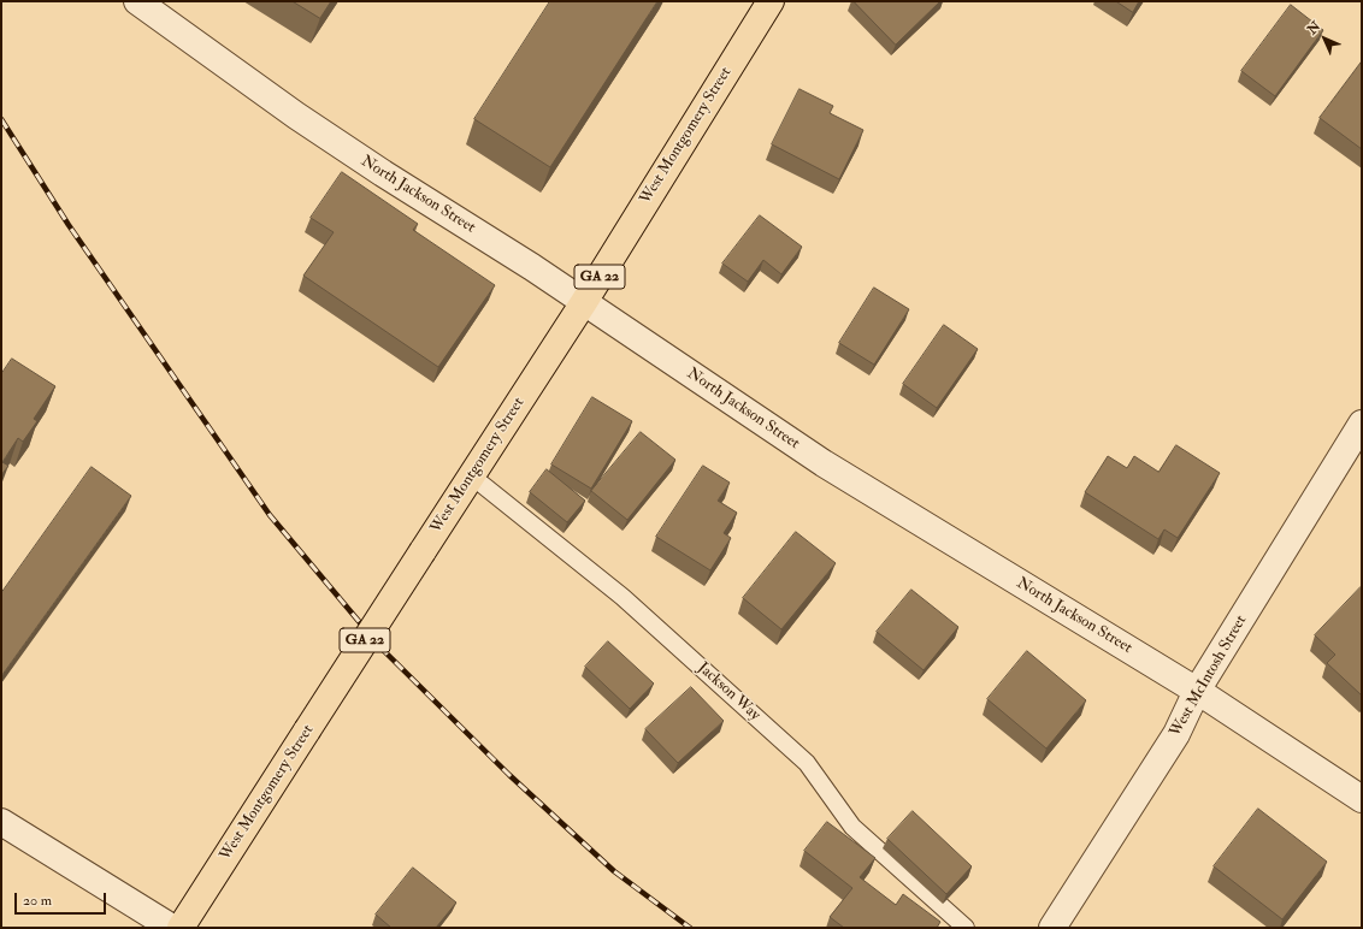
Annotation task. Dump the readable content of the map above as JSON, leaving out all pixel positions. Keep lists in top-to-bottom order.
{
  "streets": {
    "main road": ["West Montgomery Street", "GA 22"],
    "street": ["North Jackson Street", "West McIntosh Street"],
    "lane": ["Jackson Way"]
  },
  "crossings": [
    ["West Montgomery Street", "North Jackson Street"],
    ["West Montgomery Street", "Jackson Way"],
    ["North Jackson Street", "West McIntosh Street"]
  ],
  "scale_bar": "20 m",
  "north": "top left"
}
